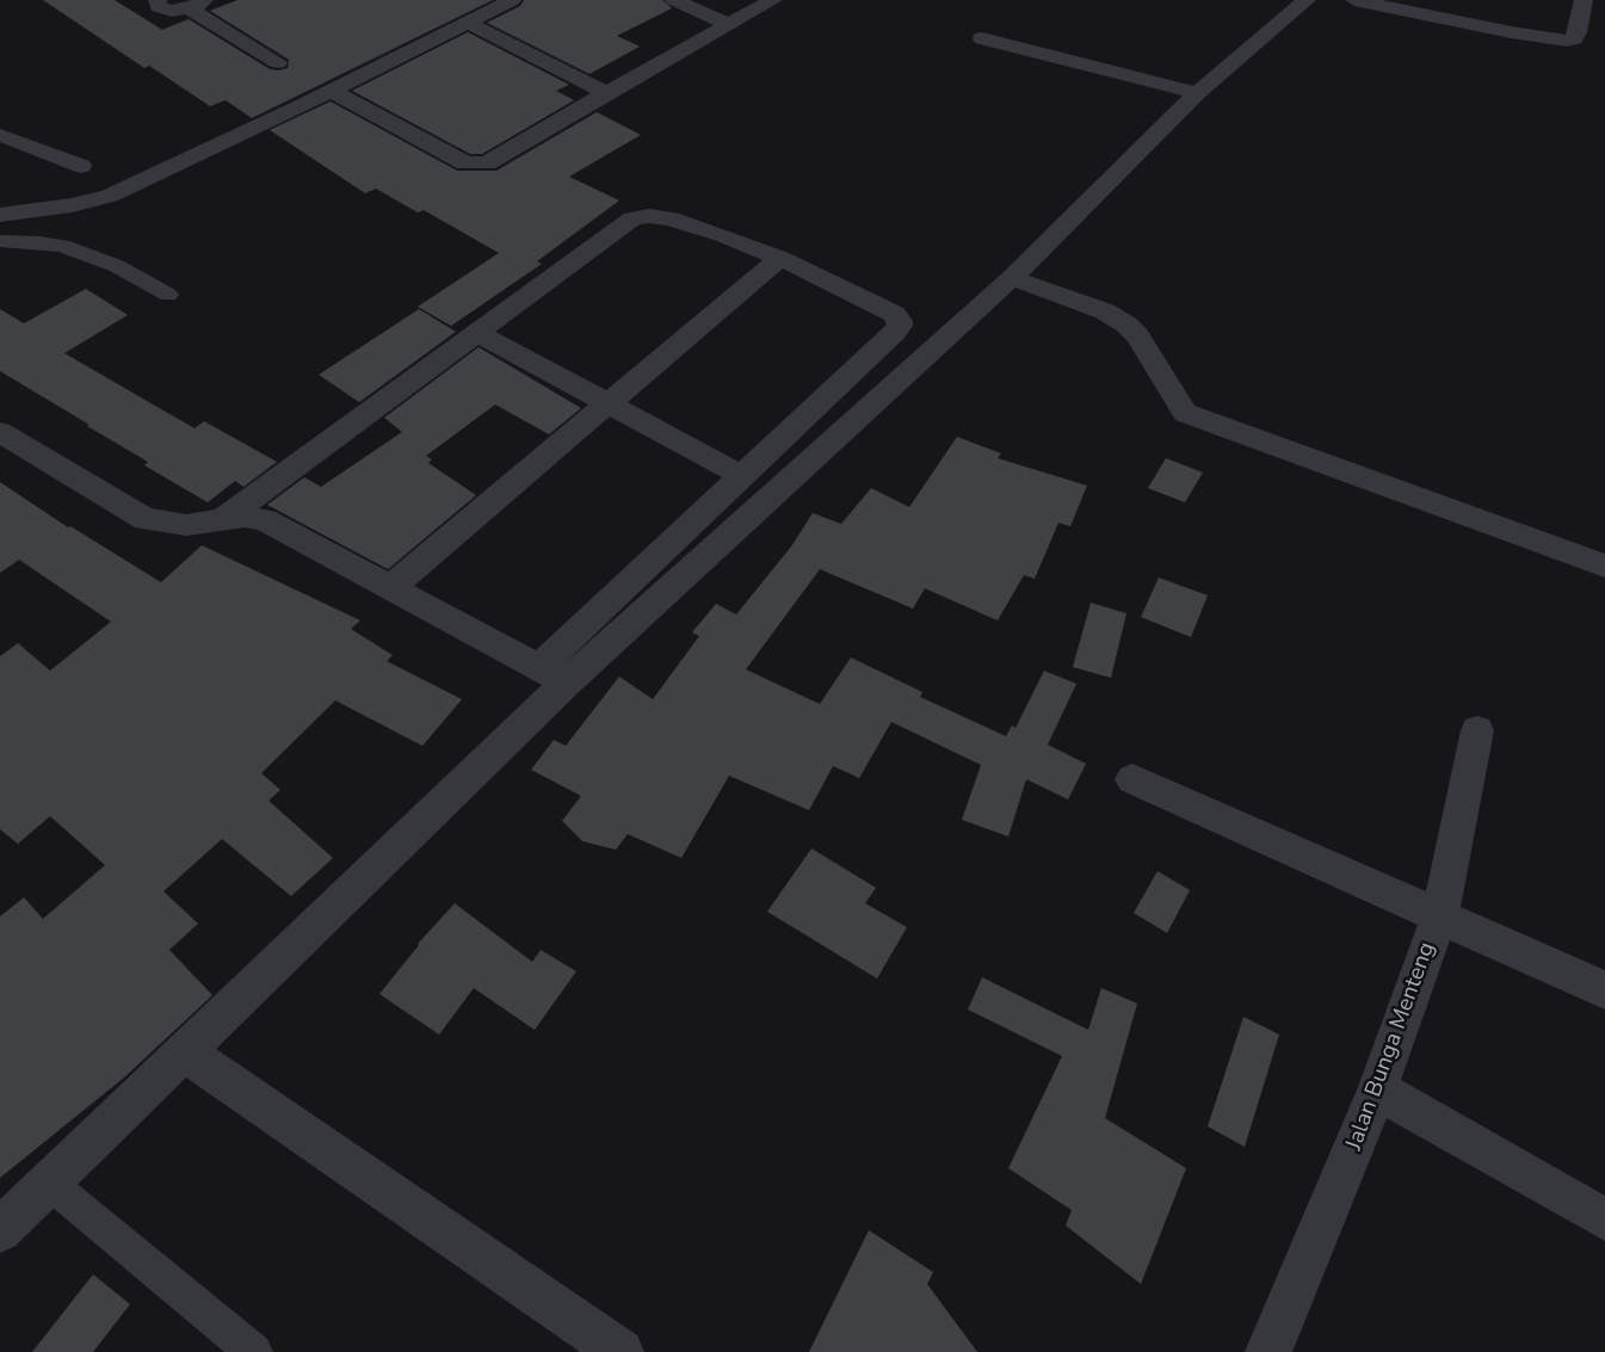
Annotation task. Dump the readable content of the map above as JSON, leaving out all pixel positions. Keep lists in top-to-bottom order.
{
  "streets": {
    "street": ["Jalan Bunga Menteng"]
  }
}
